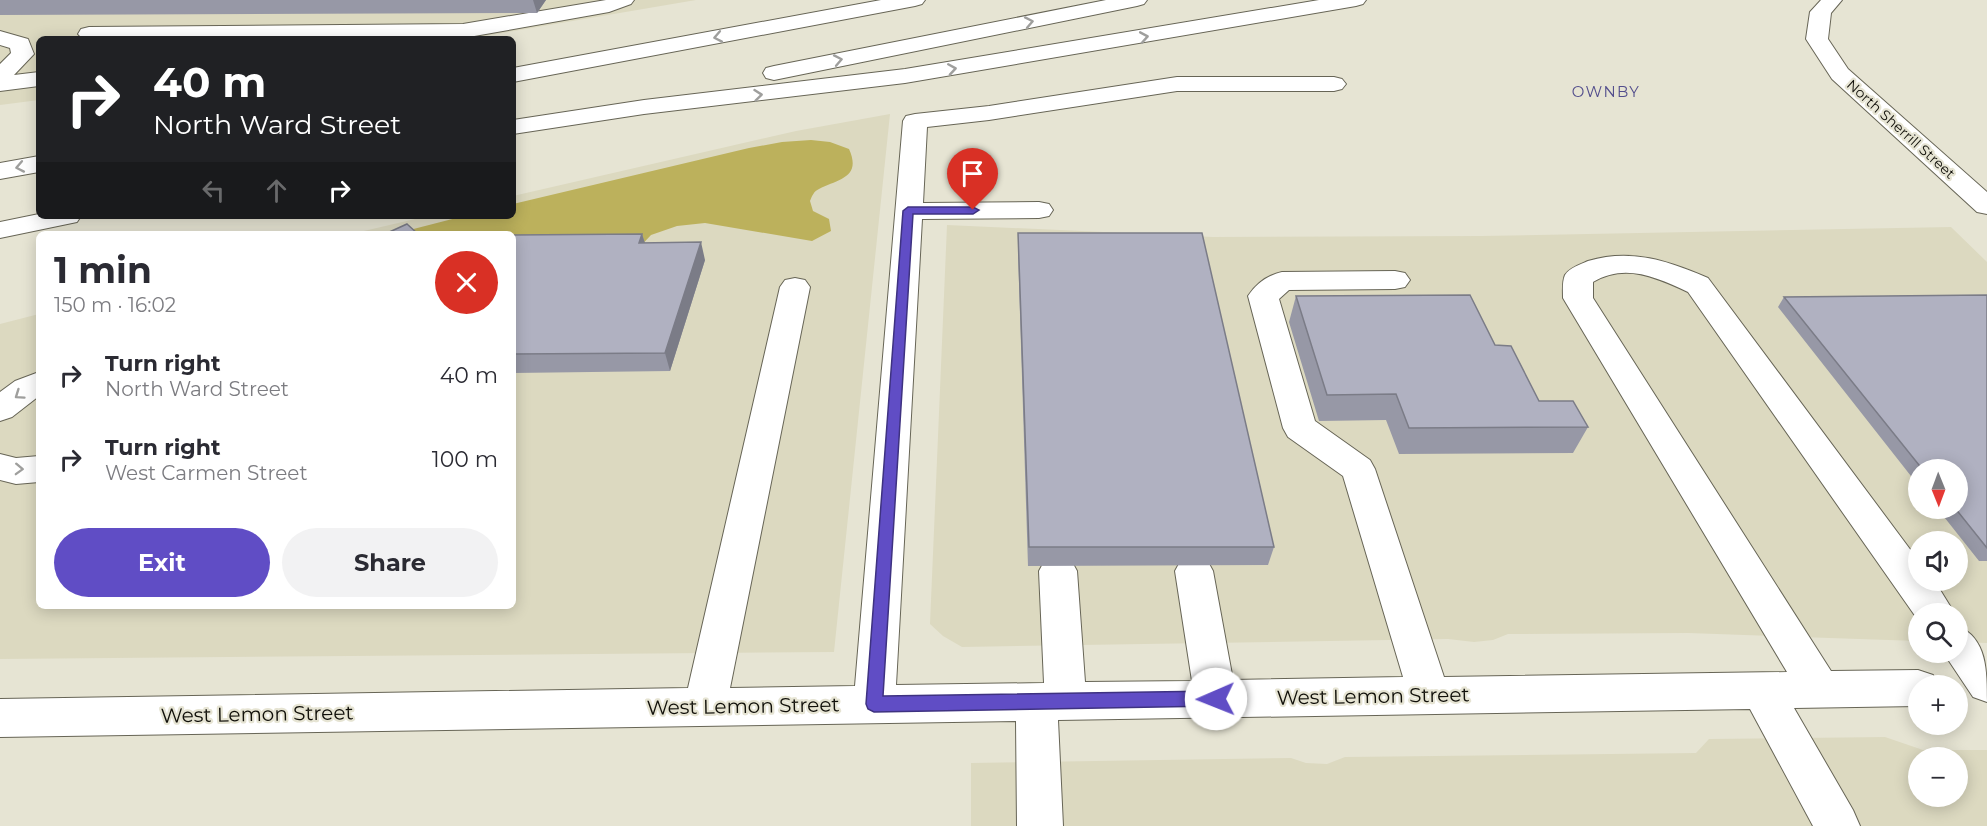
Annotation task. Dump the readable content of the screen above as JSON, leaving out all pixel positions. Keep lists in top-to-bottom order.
{
  "streets": {
    "main road": ["North Sherrill Street", "West Lemon Street"]
  },
  "districts": ["OWNBY"],
  "north": "bottom",
  "page": {
    "turn": ["40 m", "North Ward Street"],
    "heading": ["1 min", "150 m · 16:02"],
    "list": [
      {
        "name": "Turn right",
        "note": "North Ward Street",
        "value": "40 m"
      },
      {
        "name": "Turn right",
        "note": "West Carmen Street",
        "value": "100 m"
      }
    ],
    "map_buttons": ["+", "−"],
    "buttons": ["Exit", "Share"]
  }
}
